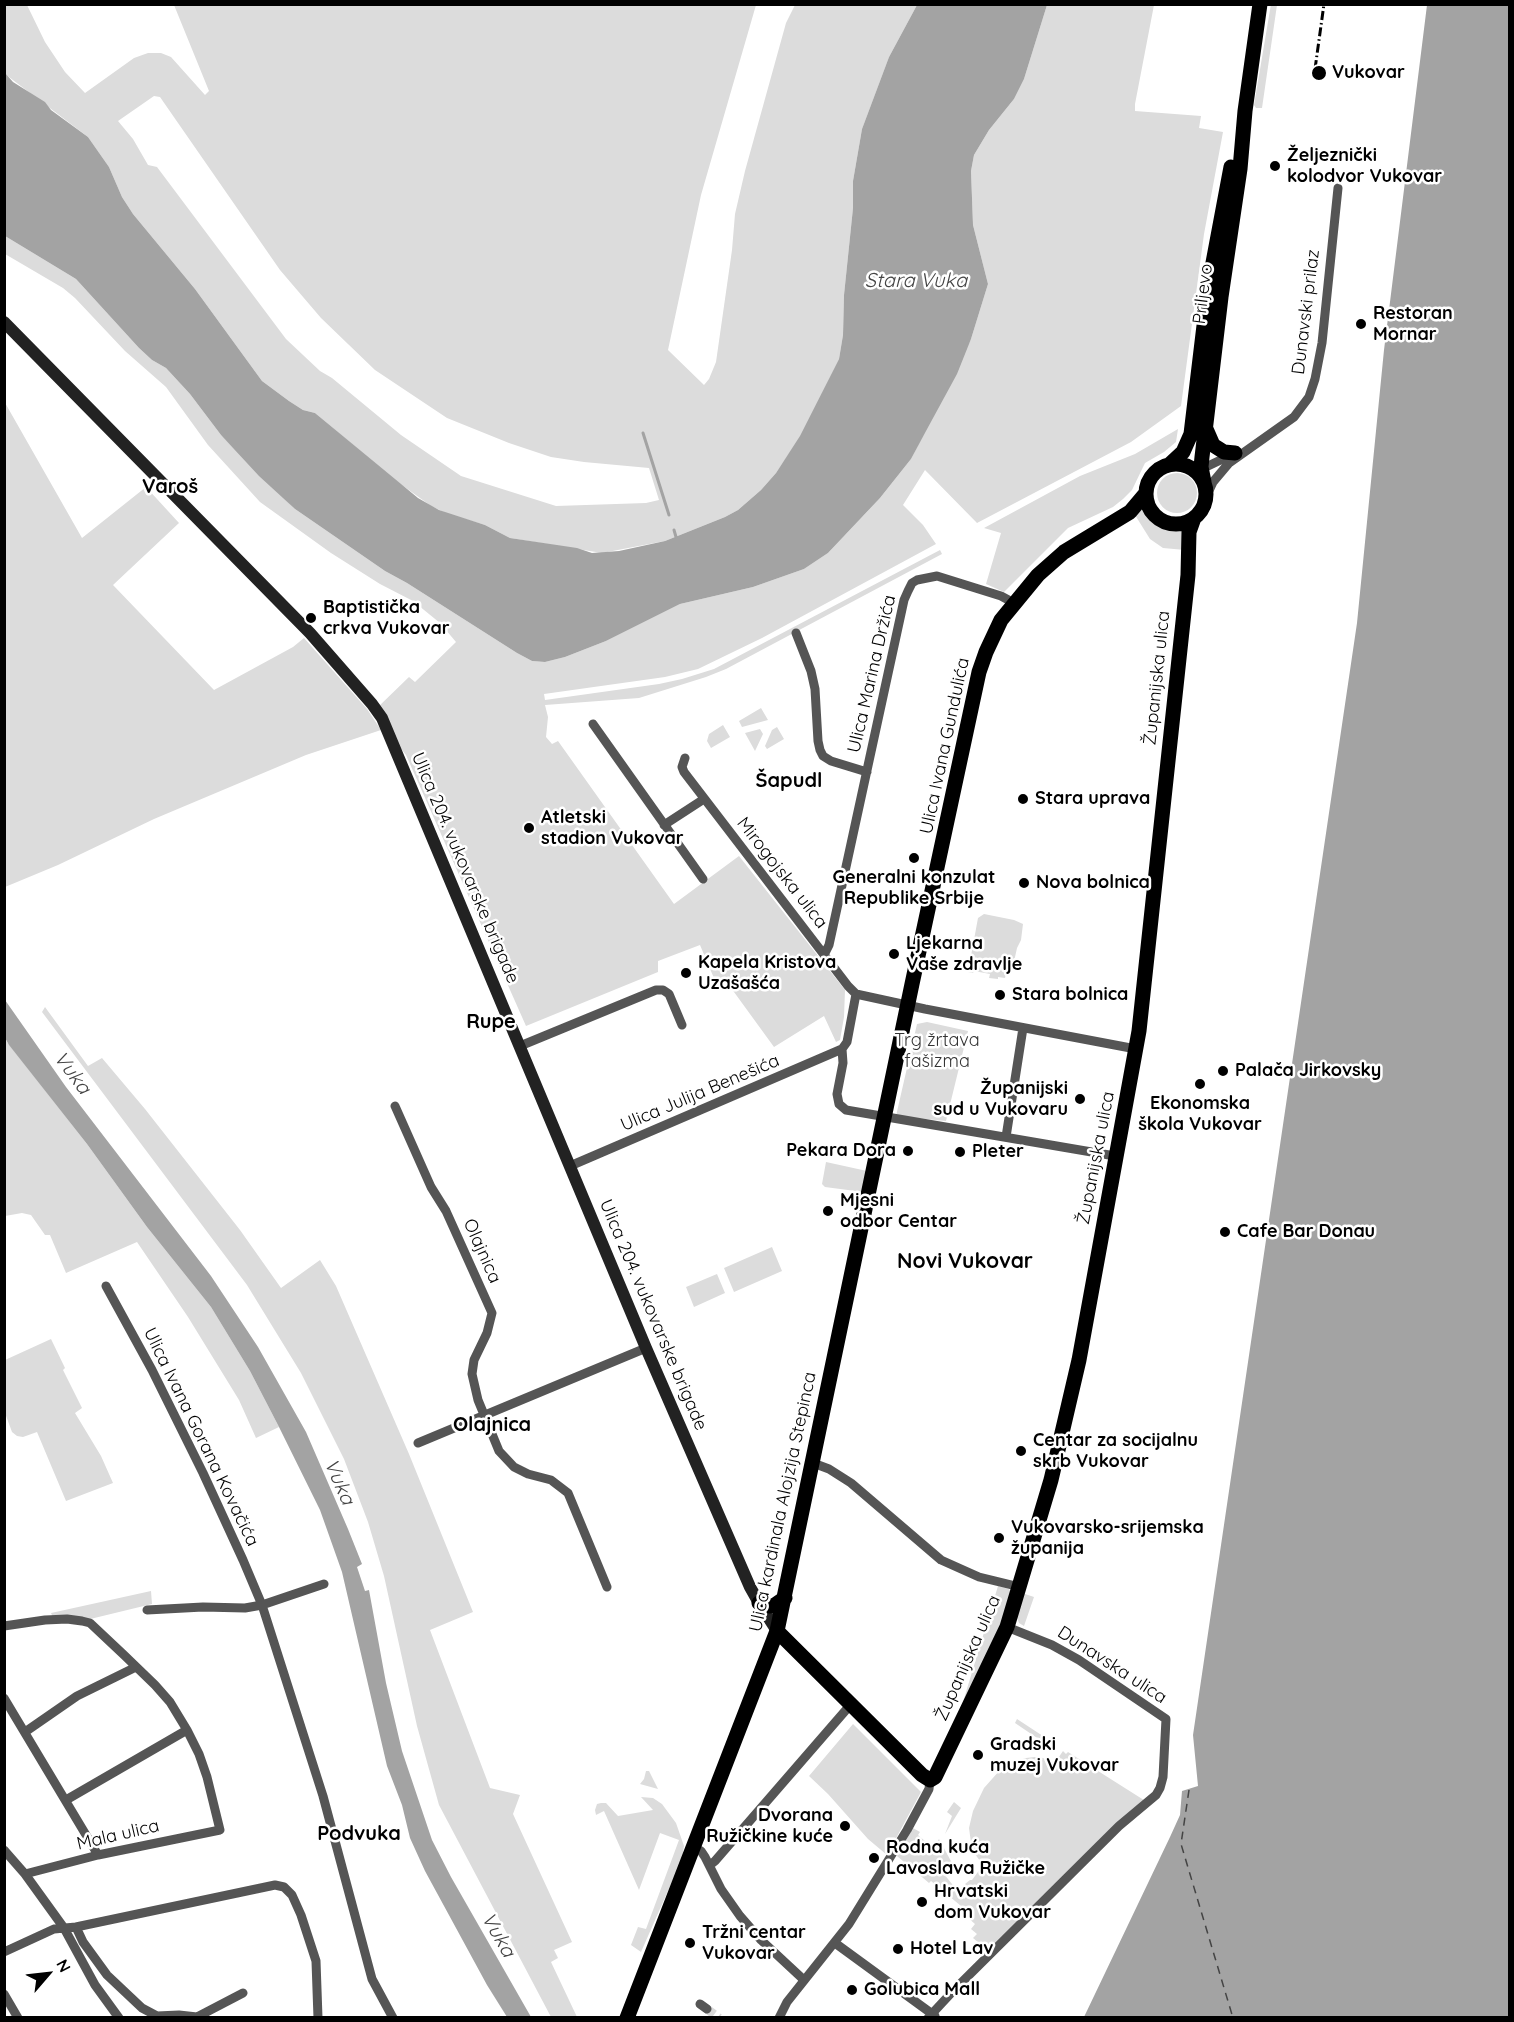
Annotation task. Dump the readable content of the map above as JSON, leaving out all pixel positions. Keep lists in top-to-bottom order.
{
  "streets": {
    "main road": [
      "Priljevo",
      "Županijska ulica",
      "Ulica Ivana Gundulića",
      "Ulica kardinala Alojzija Stepinca"
    ],
    "street": [
      "Dunavski prilaz",
      "Ulica Marina Držića",
      "Ulica 204. vukovarske brigade",
      "Mirogojska ulica",
      "Ulica Julija Benešića",
      "Olajnica",
      "Ulica Ivana Gorana Kovačića",
      "Dunavska ulica",
      "Mala ulica"
    ]
  },
  "crossings": [
    ["Priljevo", "Dunavski prilaz"],
    ["Priljevo", "Županijska ulica"],
    ["Priljevo", "Ulica Ivana Gundulića"],
    ["Dunavski prilaz", "Županijska ulica"],
    ["Dunavski prilaz", "Ulica Ivana Gundulića"],
    ["Ulica Marina Držića", "Ulica Ivana Gundulića"],
    ["Ulica Marina Držića", "Mirogojska ulica"],
    ["Županijska ulica", "Ulica Ivana Gundulića"],
    ["Županijska ulica", "Dunavska ulica"],
    ["Ulica 204. vukovarske brigade", "Ulica Julija Benešića"],
    ["Ulica 204. vukovarske brigade", "Ulica kardinala Alojzija Stepinca"]
  ],
  "districts": [
    "Varoš",
    "Šapudl",
    "Rupe",
    "Novi Vukovar",
    "Olajnica",
    "Podvuka"
  ],
  "water": ["Stara Vuka", "Vuka"],
  "parks": ["Trg žrtava fašizma"],
  "places": [
    "Vukovar",
    "Željeznički kolodvor Vukovar",
    "Restoran Mornar",
    "Baptistička crkva Vukovar",
    "Stara uprava",
    "Atletski stadion Vukovar",
    "Generalni konzulat Republike Srbije",
    "Nova bolnica",
    "Ljekarna Vaše zdravlje",
    "Kapela Kristova Uzašašća",
    "Stara bolnica",
    "Palača Jirkovsky",
    "Ekonomska škola Vukovar",
    "Županijski sud u Vukovaru",
    "Pekara Dora",
    "Pleter",
    "Mjesni odbor Centar",
    "Cafe Bar Donau",
    "Centar za socijalnu skrb Vukovar",
    "Vukovarsko-srijemska županija",
    "Gradski muzej Vukovar",
    "Dvorana Ružičkine kuće",
    "Rodna kuća Lavoslava Ružičke",
    "Hrvatski dom Vukovar",
    "Tržni centar Vukovar",
    "Hotel Lav",
    "Golubica Mall"
  ],
  "north": "top right"
}
